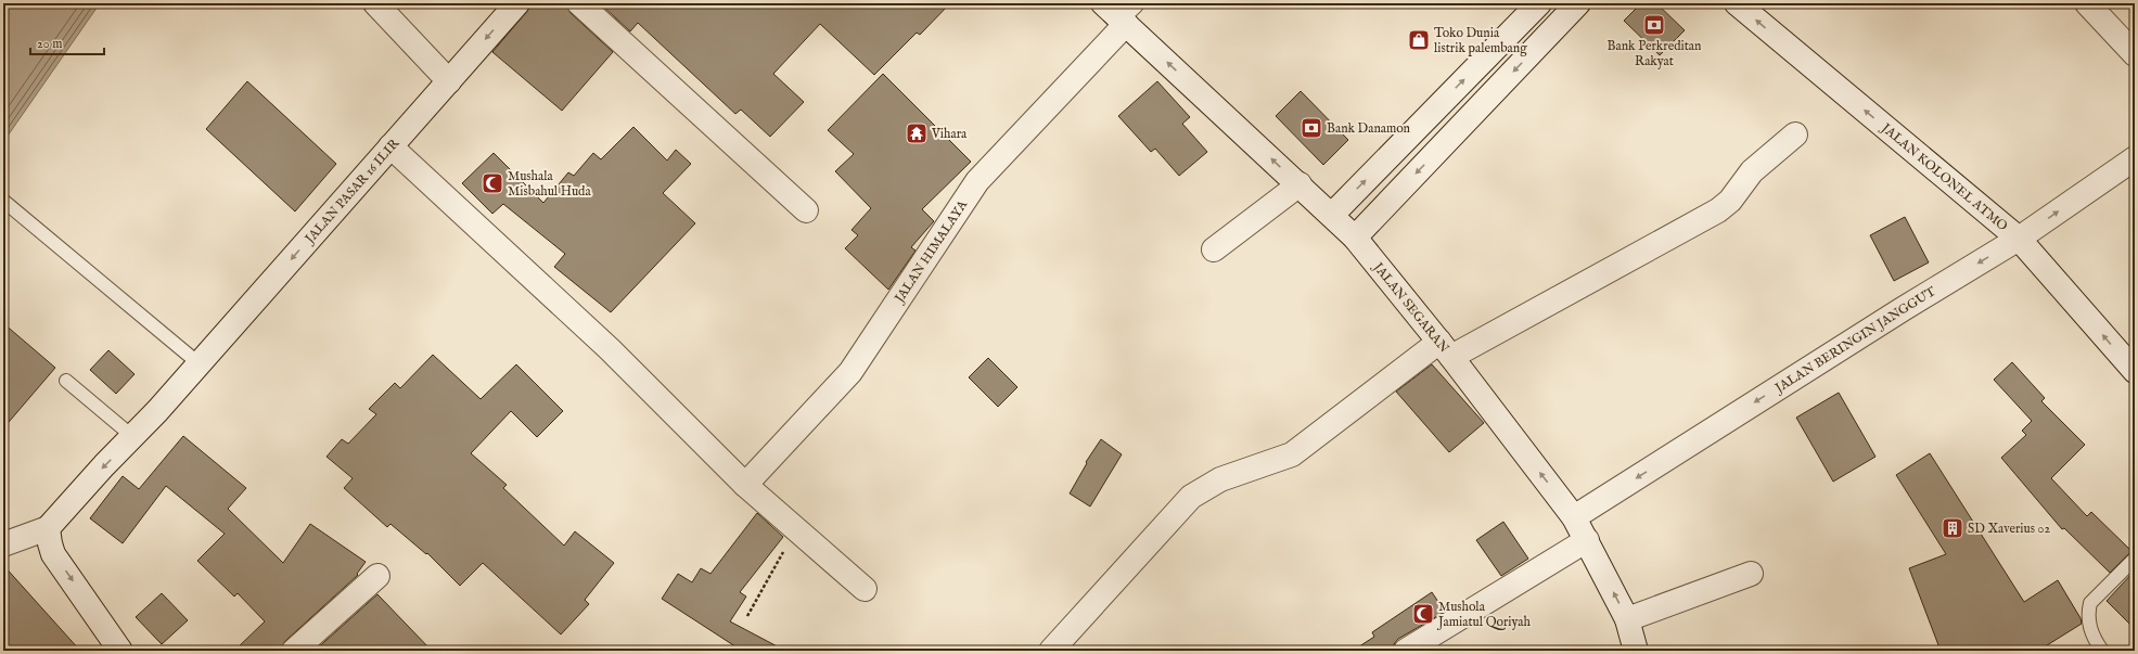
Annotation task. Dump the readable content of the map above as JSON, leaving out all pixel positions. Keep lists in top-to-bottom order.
{
  "streets": {
    "street": [
      "JALAN KOLONEL ATMO",
      "JALAN PASAR 16 ILIR",
      "JALAN HIMALAYA",
      "JALAN SEGARAN",
      "JALAN BERINGIN JANGGUT"
    ]
  },
  "crossings": [
    ["JALAN KOLONEL ATMO", "JALAN BERINGIN JANGGUT"],
    ["JALAN HIMALAYA", "JALAN SEGARAN"],
    ["JALAN SEGARAN", "JALAN BERINGIN JANGGUT"]
  ],
  "one_way": ["JALAN KOLONEL ATMO", "JALAN PASAR 16 ILIR", "JALAN SEGARAN"],
  "places": {
    "bank": ["Bank Perkreditan Rakyat", "Bank Danamon"],
    "shop": ["Toko Dunia listrik palembang"],
    "temple": ["Vihara"],
    "mosque": ["Mushala Misbahul Huda", "Mushola Jamiatul Qoriyah"],
    "building": ["SD Xaverius 02"]
  },
  "scale_bar": "20 m"
}
